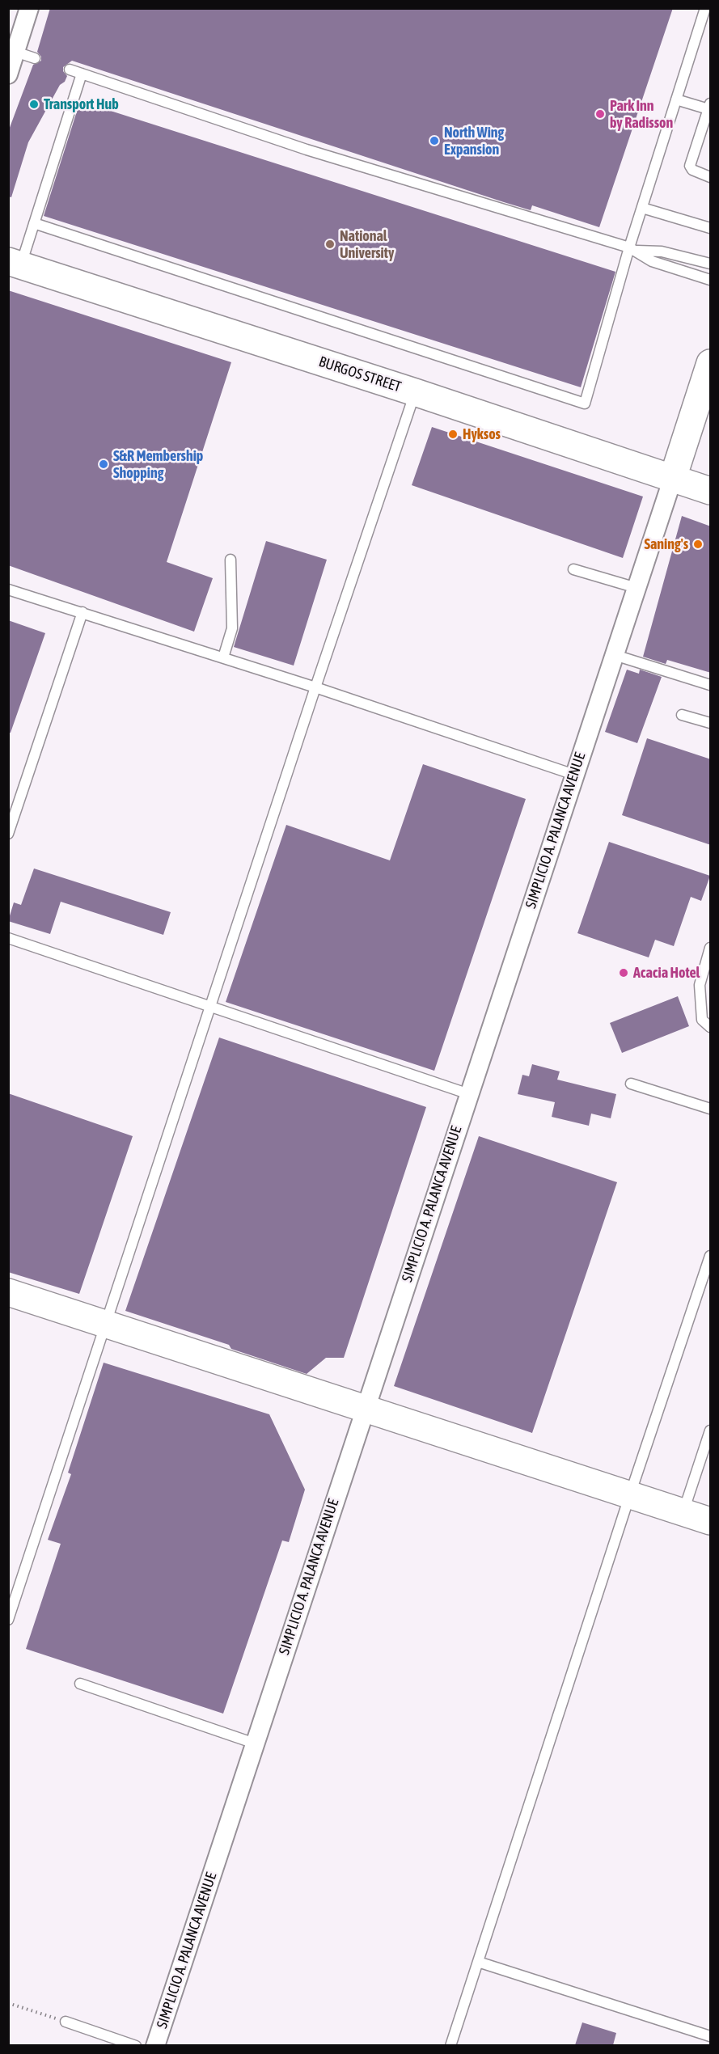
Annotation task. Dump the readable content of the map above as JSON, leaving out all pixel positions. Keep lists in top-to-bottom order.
{
  "streets": {
    "street": ["BURGOS STREET", "SIMPLICIO A. PALANCA AVENUE"]
  },
  "crossings": [
    ["BURGOS STREET", "SIMPLICIO A. PALANCA AVENUE"]
  ],
  "places": [
    "Transport Hub",
    "Park Inn by Radisson",
    "North Wing Expansion",
    "National University",
    "Hyksos",
    "S&R Membership Shopping",
    "Saning's",
    "Acacia Hotel"
  ]
}
